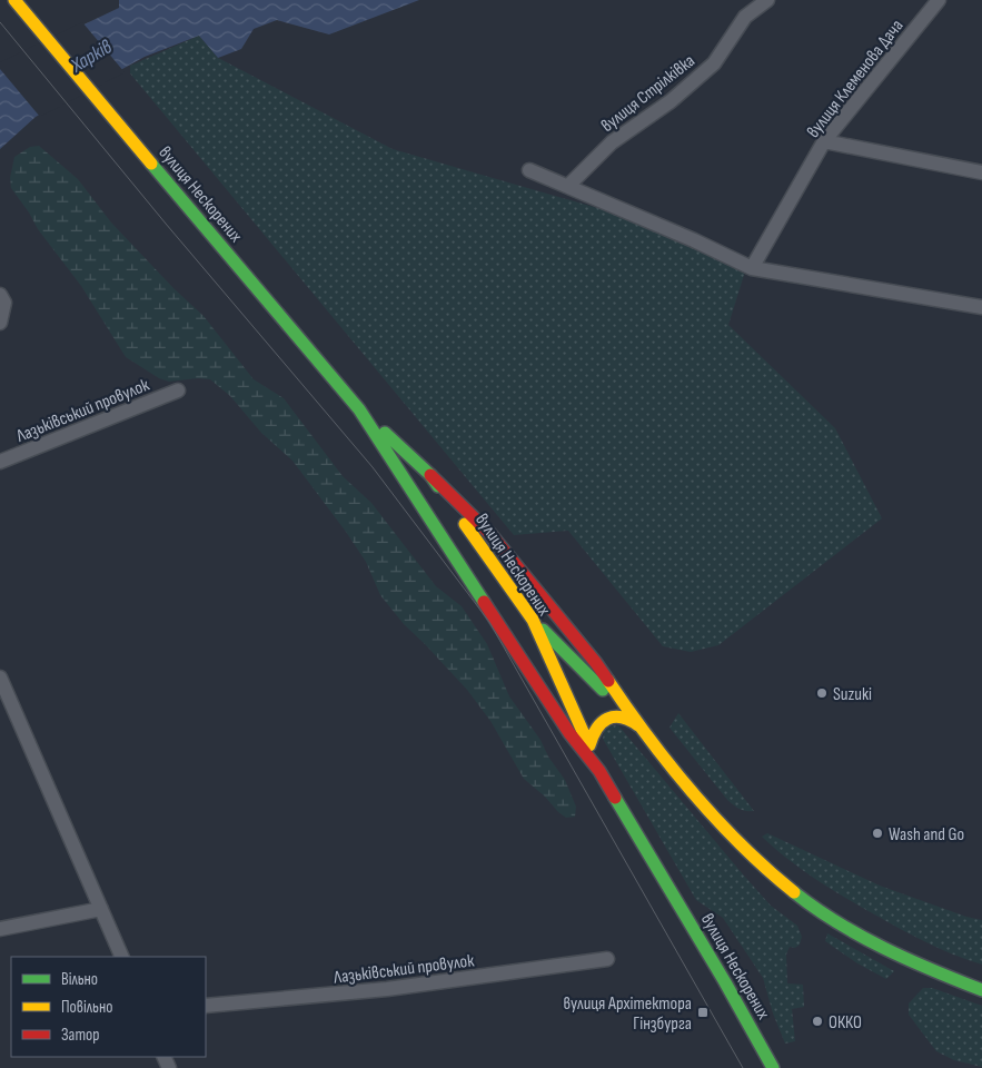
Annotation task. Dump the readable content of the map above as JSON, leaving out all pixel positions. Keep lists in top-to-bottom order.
{
  "streets": {
    "main road": ["вулиця Нескорених"],
    "street": ["вулиця Клеменова Дача", "вулиця Стрілківка", "Лазьківський провулок"]
  },
  "water": ["Харків"],
  "places": {
    "other": ["Suzuki", "Wash and Go", "ОККО"],
    "transit": ["вулиця Архітектора Гінзбурга"]
  },
  "legend": ["Вільно", "Повільно", "Затор"]
}
